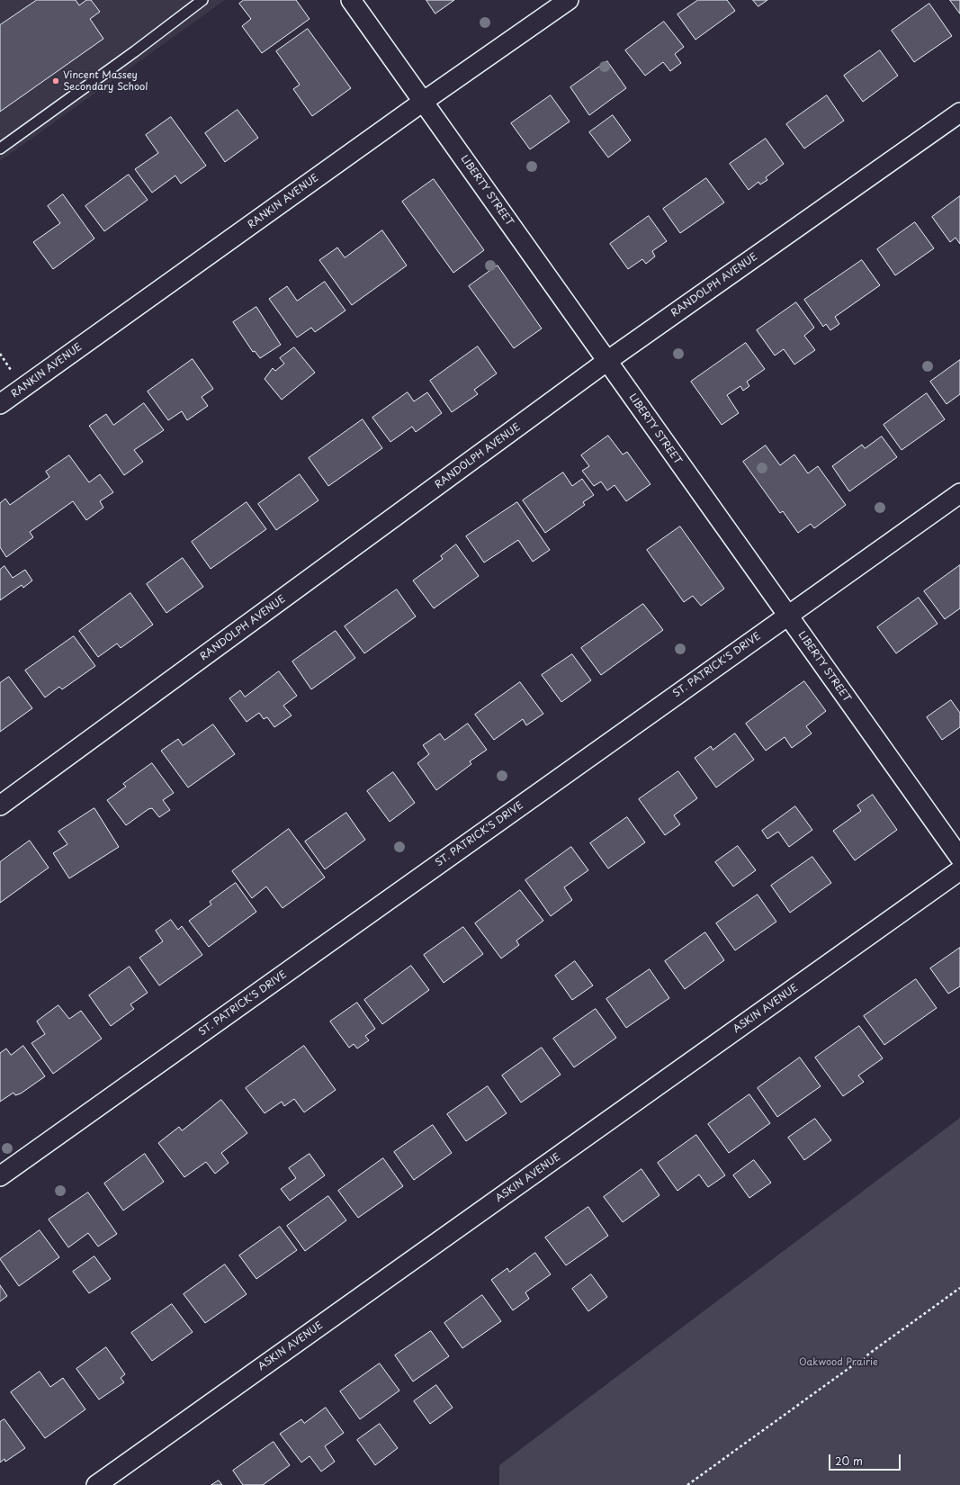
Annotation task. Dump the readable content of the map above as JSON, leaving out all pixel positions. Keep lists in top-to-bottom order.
{
  "streets": {
    "street": [
      "LIBERTY STREET",
      "RANKIN AVENUE",
      "RANDOLPH AVENUE",
      "ST. PATRICK'S DRIVE",
      "ASKIN AVENUE"
    ]
  },
  "crossings": [
    ["LIBERTY STREET", "RANKIN AVENUE"],
    ["LIBERTY STREET", "RANDOLPH AVENUE"],
    ["LIBERTY STREET", "ST. PATRICK'S DRIVE"]
  ],
  "parks": ["Oakwood Prairie"],
  "places": ["Vincent Massey Secondary School"],
  "scale_bar": "20 m"
}
